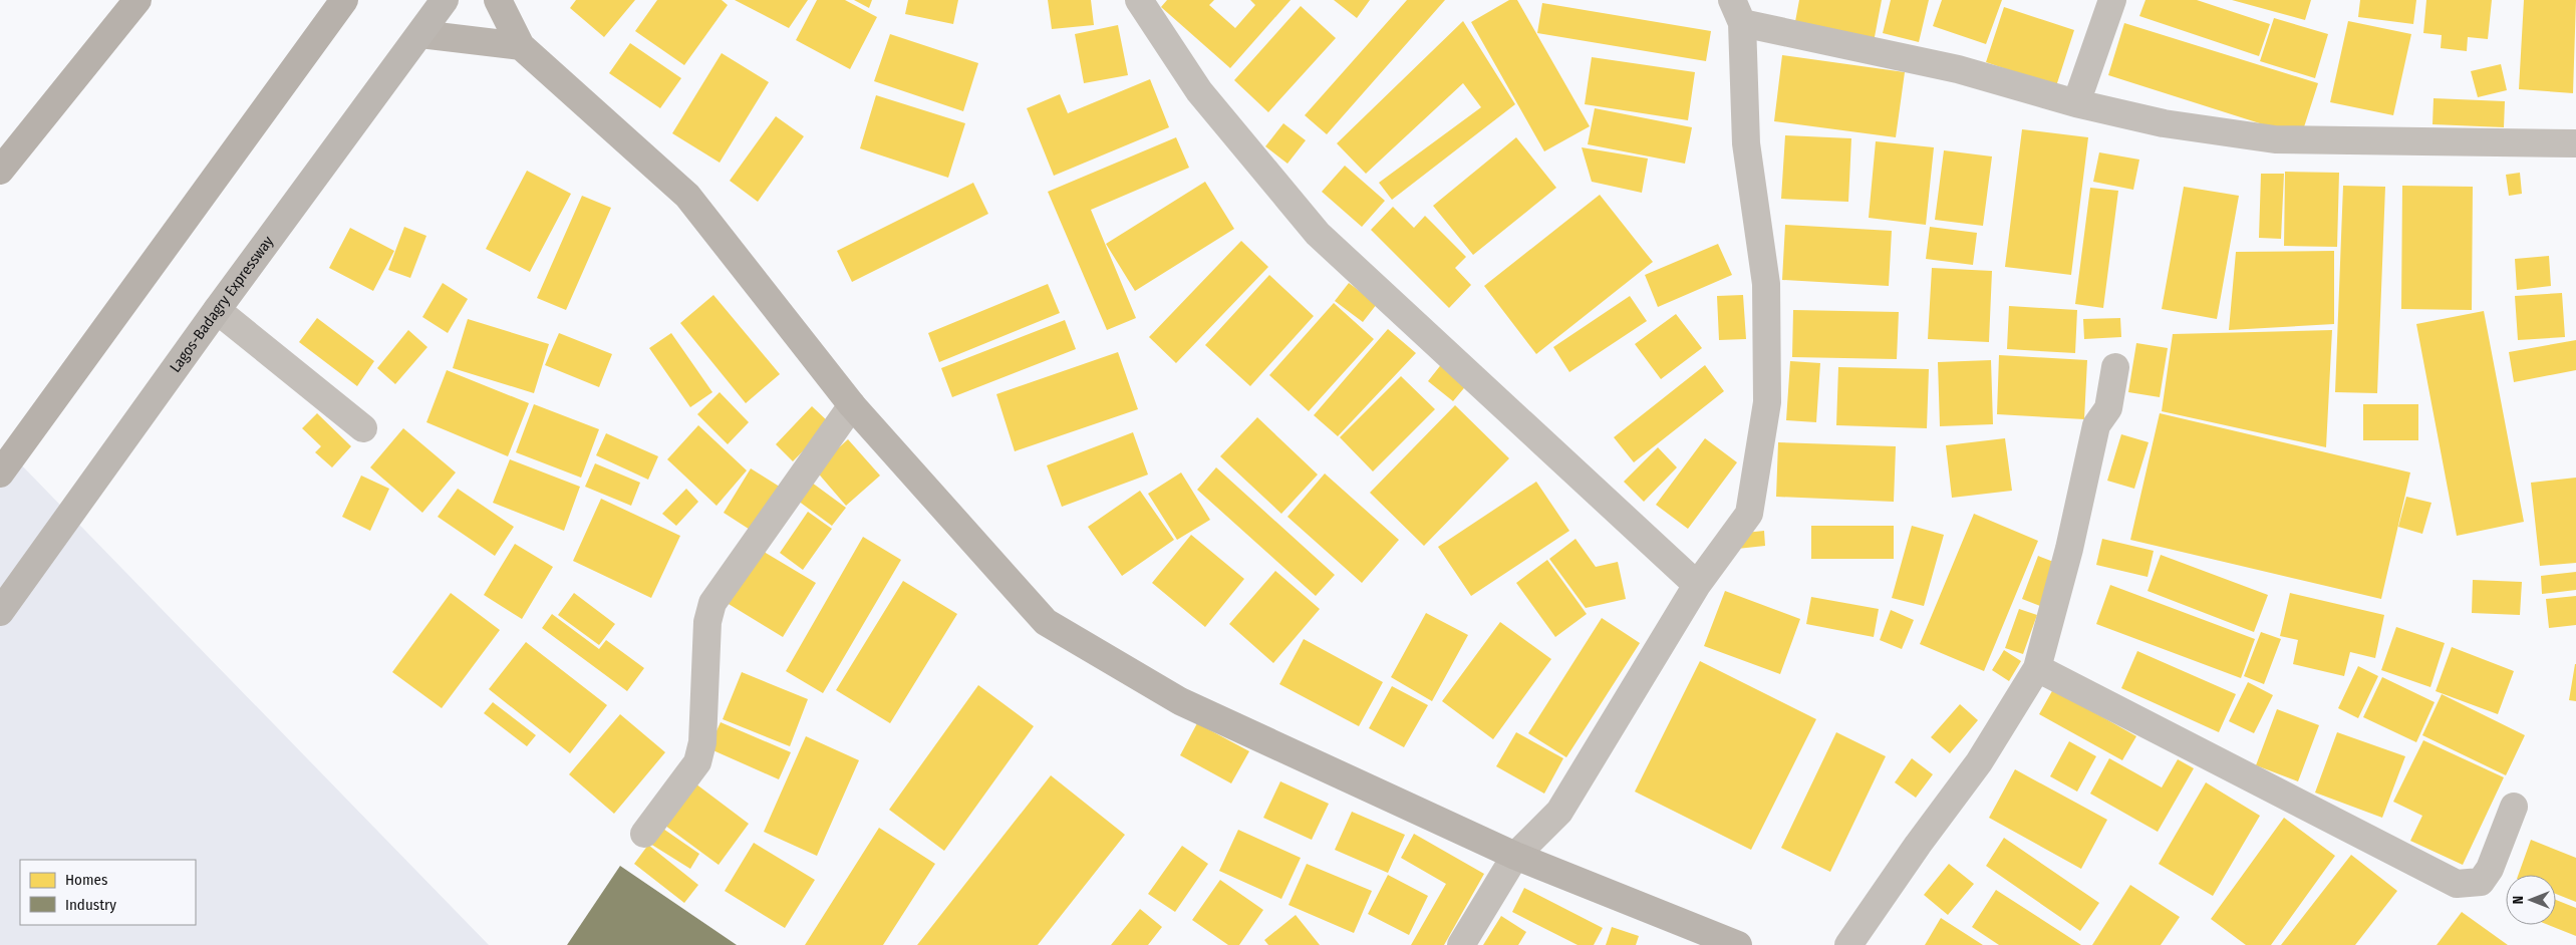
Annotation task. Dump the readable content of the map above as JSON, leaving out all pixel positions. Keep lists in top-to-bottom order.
{
  "streets": {
    "main road": ["Lagos-Badagry Expressway"]
  },
  "legend": ["Homes", "Industry"],
  "north": "left"
}
